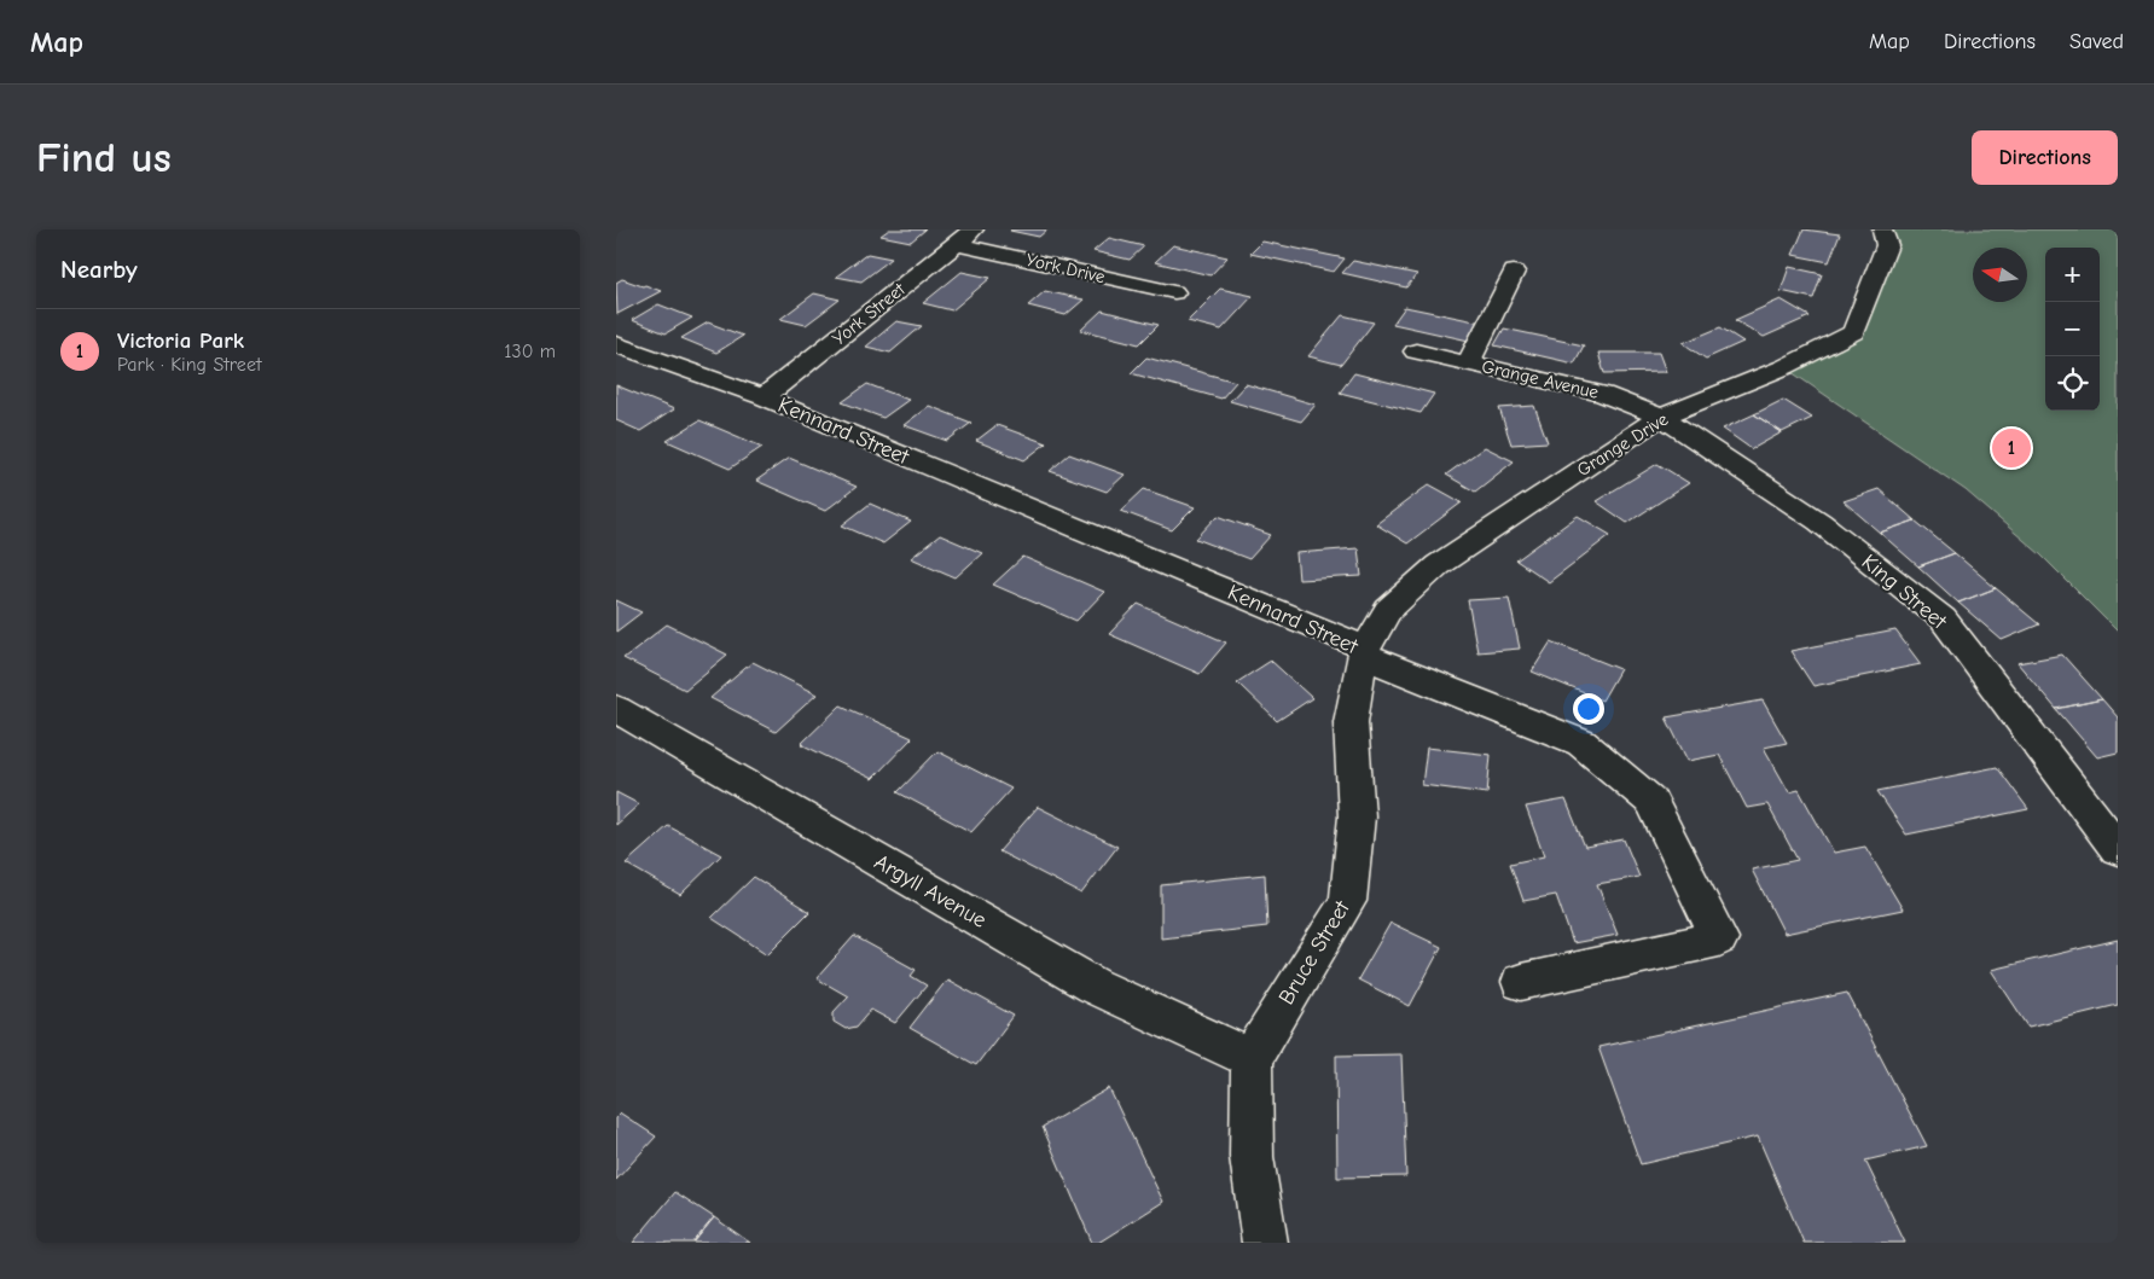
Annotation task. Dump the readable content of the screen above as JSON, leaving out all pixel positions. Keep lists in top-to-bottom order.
{
  "streets": {
    "street": [
      "York Drive",
      "York Street",
      "Grange Avenue",
      "Kennard Street",
      "Grange Drive",
      "King Street",
      "Argyll Avenue",
      "Bruce Street"
    ]
  },
  "crossings": [
    ["York Drive", "York Street"],
    ["York Street", "Kennard Street"],
    ["Grange Avenue", "Grange Drive"],
    ["Grange Avenue", "King Street"],
    ["Kennard Street", "Grange Drive"],
    ["Kennard Street", "Bruce Street"],
    ["Grange Drive", "King Street"],
    ["Grange Drive", "Bruce Street"],
    ["Argyll Avenue", "Bruce Street"]
  ],
  "north": "left",
  "page": {
    "header": "Map",
    "nav": ["Map", "Directions", "Saved"],
    "buttons": "Directions",
    "title": "Find us",
    "heading": "Nearby",
    "map_buttons": ["+", "−"],
    "list": [
      {
        "mark": "1",
        "name": "Victoria Park",
        "note": "Park · King Street",
        "value": "130 m"
      }
    ],
    "pins": "1"
  }
}
